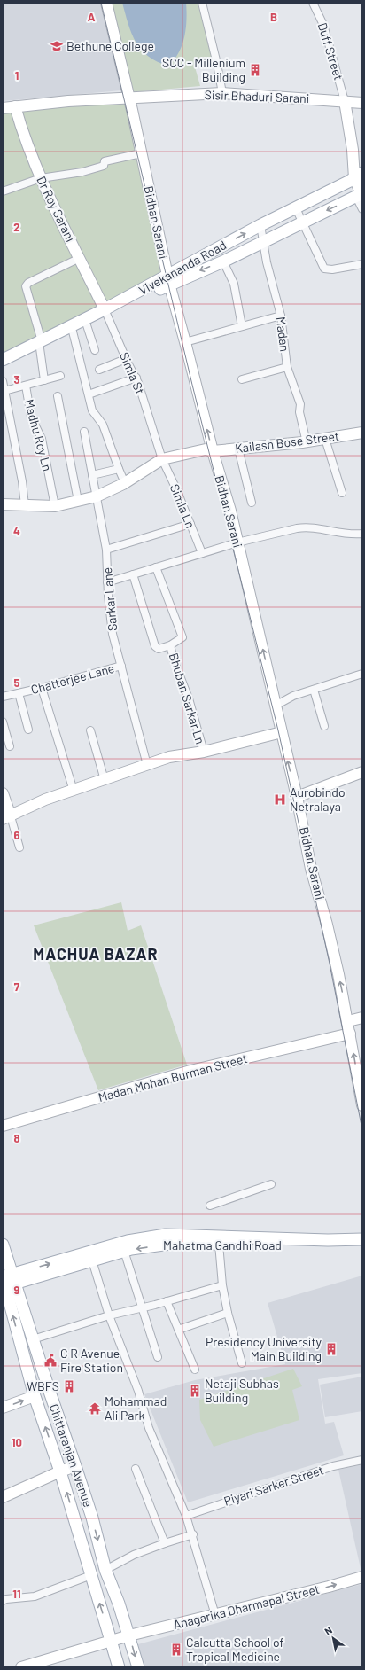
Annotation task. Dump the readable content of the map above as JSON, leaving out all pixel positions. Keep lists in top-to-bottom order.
{
  "streets": {
    "main road": [
      "Sisir Bhaduri Sarani",
      "Dr Roy Sarani",
      "Bidhan Sarani",
      "Vivekananda Road",
      "Kailash Bose Street",
      "Madan Mohan Burman Street",
      "Mahatma Gandhi Road",
      "Chittaranjan Avenue",
      "Anagarika Dharmapal Street"
    ],
    "street": [
      "Duff Street",
      "Madan",
      "Simla St",
      "Madhu Roy Ln",
      "Simla Ln",
      "Sarkar Lane",
      "Chatterjee Lane",
      "Bhuban Sarkar Ln",
      "Piyari Sarker Street"
    ]
  },
  "crossings": [
    ["Duff Street", "Sisir Bhaduri Sarani"],
    ["Sisir Bhaduri Sarani", "Dr Roy Sarani"],
    ["Sisir Bhaduri Sarani", "Bidhan Sarani"],
    ["Dr Roy Sarani", "Vivekananda Road"],
    ["Dr Roy Sarani", "Simla St"],
    ["Bidhan Sarani", "Vivekananda Road"],
    ["Bidhan Sarani", "Kailash Bose Street"],
    ["Bidhan Sarani", "Madan Mohan Burman Street"],
    ["Vivekananda Road", "Madan"],
    ["Vivekananda Road", "Simla St"],
    ["Madan", "Kailash Bose Street"],
    ["Simla St", "Kailash Bose Street"],
    ["Simla St", "Simla Ln"],
    ["Kailash Bose Street", "Simla Ln"],
    ["Sarkar Lane", "Chatterjee Lane"],
    ["Mahatma Gandhi Road", "Chittaranjan Avenue"],
    ["Chittaranjan Avenue", "Anagarika Dharmapal Street"]
  ],
  "one_way": ["Bidhan Sarani", "Anagarika Dharmapal Street"],
  "districts": ["MACHUA BAZAR"],
  "places": {
    "school or university": ["Bethune College"],
    "building": [
      "SCC - Millenium Building",
      "Presidency University Main Building",
      "WBFS",
      "Netaji Subhas Building",
      "Calcutta School of Tropical Medicine"
    ],
    "hospital": ["Aurobindo Netralaya"],
    "public building": ["C R Avenue Fire Station"],
    "temple": ["Mohammad Ali Park"]
  },
  "north": "top left",
  "grid": {
    "columns": ["A", "B"],
    "rows": [
      "1",
      "2",
      "3",
      "4",
      "5",
      "6",
      "7",
      "8",
      "9",
      "10",
      "11"
    ]
  }
}
